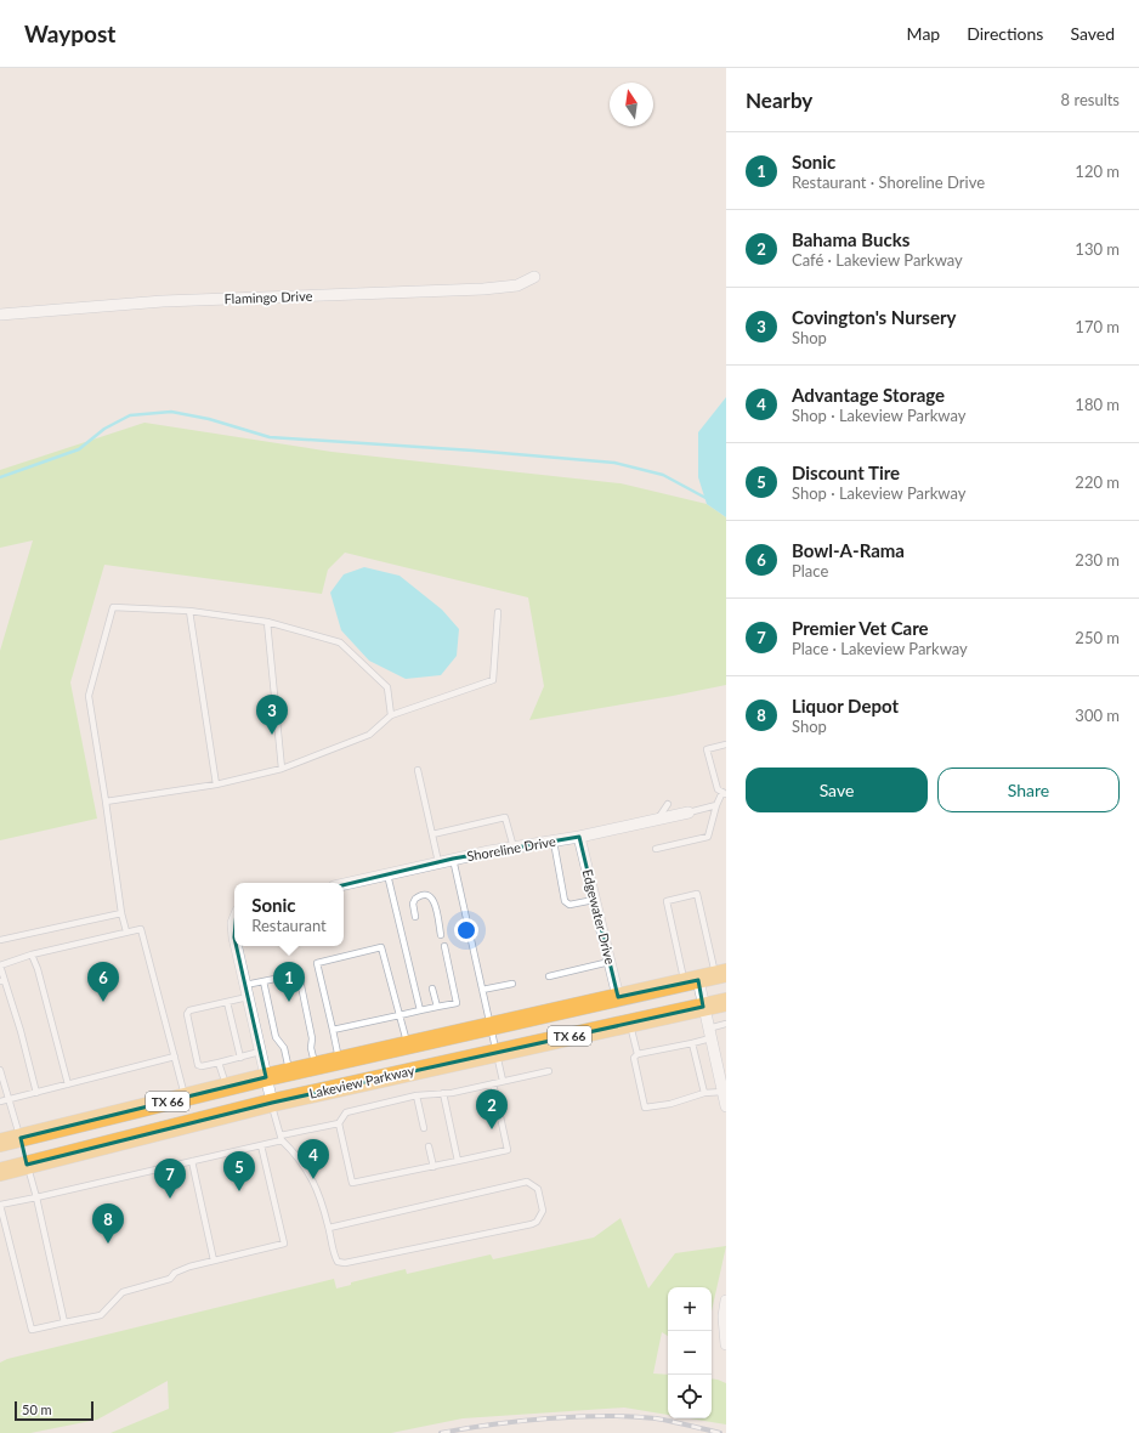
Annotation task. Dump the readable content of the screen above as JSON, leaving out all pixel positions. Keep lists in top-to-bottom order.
{
  "streets": {
    "main road": ["TX 66", "Lakeview Parkway"],
    "street": ["Flamingo Drive", "Shoreline Drive", "Edgewater Drive"]
  },
  "crossings": [
    ["Shoreline Drive", "Edgewater Drive"],
    ["Edgewater Drive", "Lakeview Parkway"]
  ],
  "scale_bar": "50 m",
  "north": "top",
  "page": {
    "header": "Waypost",
    "nav": ["Map", "Directions", "Saved"],
    "heading": ["Nearby", "8 results"],
    "list": [
      {
        "mark": "1",
        "name": "Sonic",
        "note": "Restaurant · Shoreline Drive",
        "value": "120 m"
      },
      {
        "mark": "2",
        "name": "Bahama Bucks",
        "note": "Café · Lakeview Parkway",
        "value": "130 m"
      },
      {
        "mark": "3",
        "name": "Covington's Nursery",
        "note": "Shop",
        "value": "170 m"
      },
      {
        "mark": "4",
        "name": "Advantage Storage",
        "note": "Shop · Lakeview Parkway",
        "value": "180 m"
      },
      {
        "mark": "5",
        "name": "Discount Tire",
        "note": "Shop · Lakeview Parkway",
        "value": "220 m"
      },
      {
        "mark": "6",
        "name": "Bowl-A-Rama",
        "note": "Place",
        "value": "230 m"
      },
      {
        "mark": "7",
        "name": "Premier Vet Care",
        "note": "Place · Lakeview Parkway",
        "value": "250 m"
      },
      {
        "mark": "8",
        "name": "Liquor Depot",
        "note": "Shop",
        "value": "300 m"
      }
    ],
    "pins": [
      "3",
      "1",
      "6",
      "2",
      "4",
      "5",
      "7",
      "8"
    ],
    "buttons": ["Save", "Share"],
    "popup": ["Sonic", "Restaurant"],
    "map_buttons": ["+", "−"],
    "scale": "50 m"
  }
}
